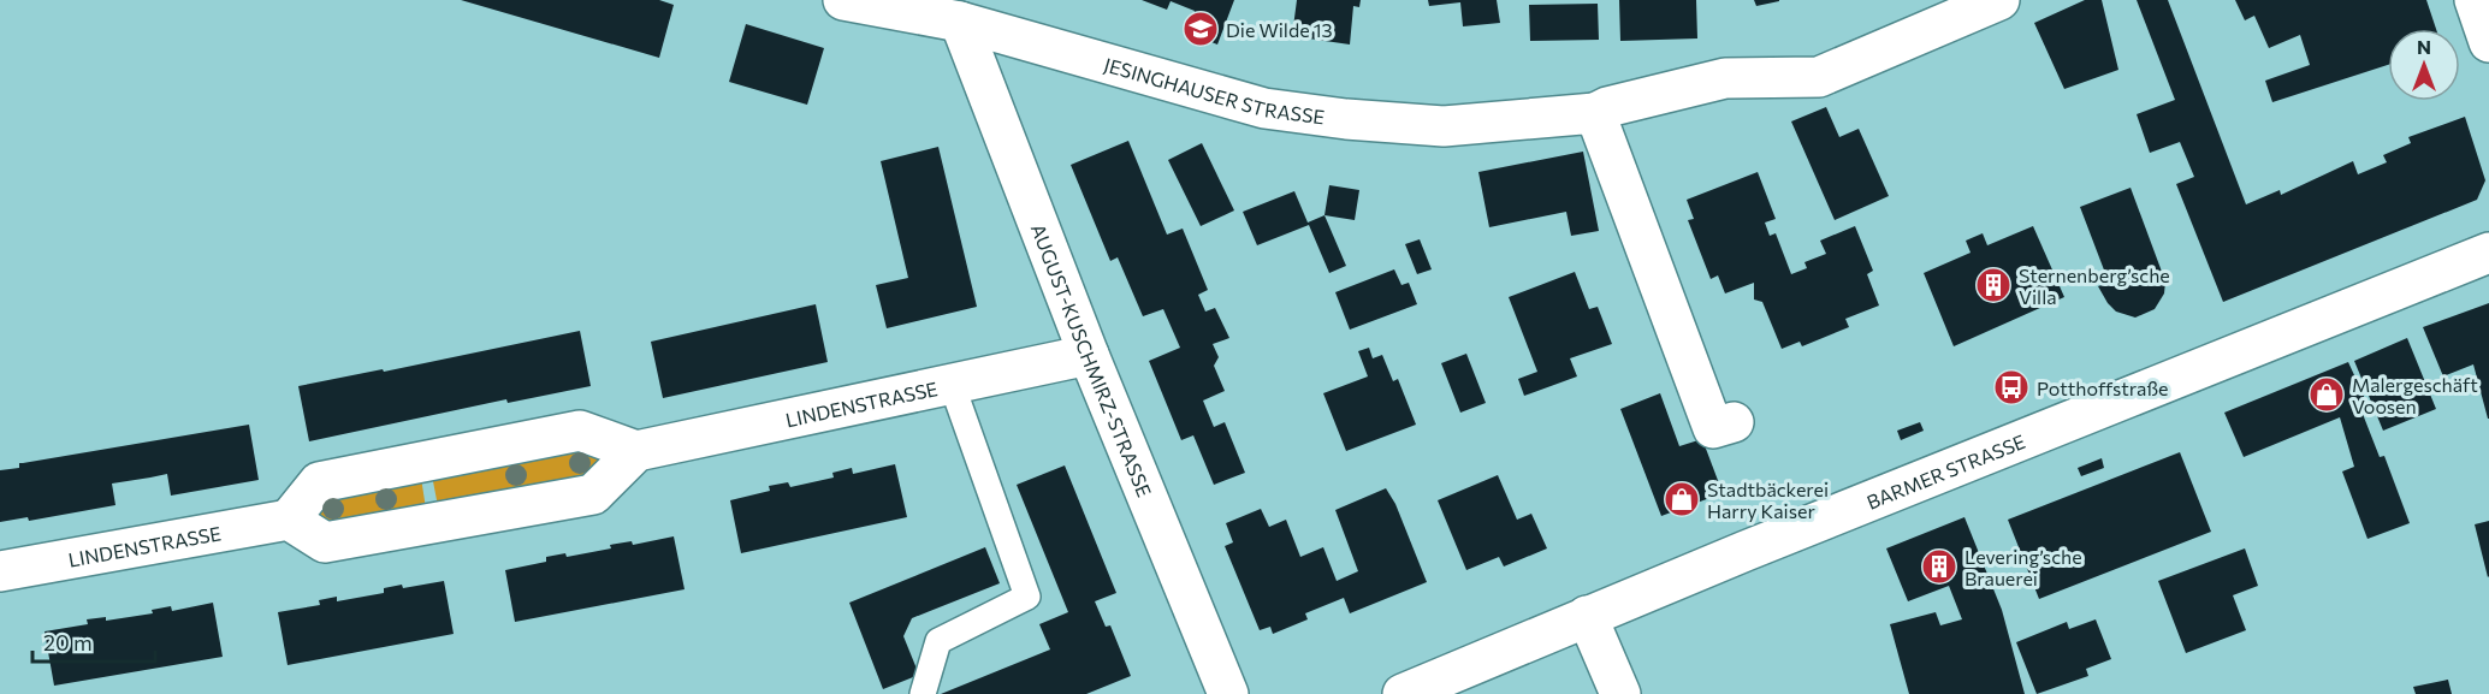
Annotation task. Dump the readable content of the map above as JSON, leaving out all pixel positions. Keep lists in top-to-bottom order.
{
  "streets": {
    "street": [
      "JESINGHAUSER STRASSE",
      "AUGUST-KUSCHMIRZ-STRASSE",
      "LINDENSTRASSE",
      "BARMER STRASSE"
    ]
  },
  "crossings": [
    ["JESINGHAUSER STRASSE", "AUGUST-KUSCHMIRZ-STRASSE"],
    ["AUGUST-KUSCHMIRZ-STRASSE", "LINDENSTRASSE"]
  ],
  "places": {
    "school or university": ["Die Wilde 13"],
    "building": ["Sternenberg’sche Villa", "Levering’sche Brauerei"],
    "bus stop": ["Potthoffstraße"],
    "shop": ["Malergeschäft Voosen", "Stadtbäckerei Harry Kaiser"]
  },
  "scale_bar": "20 m",
  "north": "top"
}
